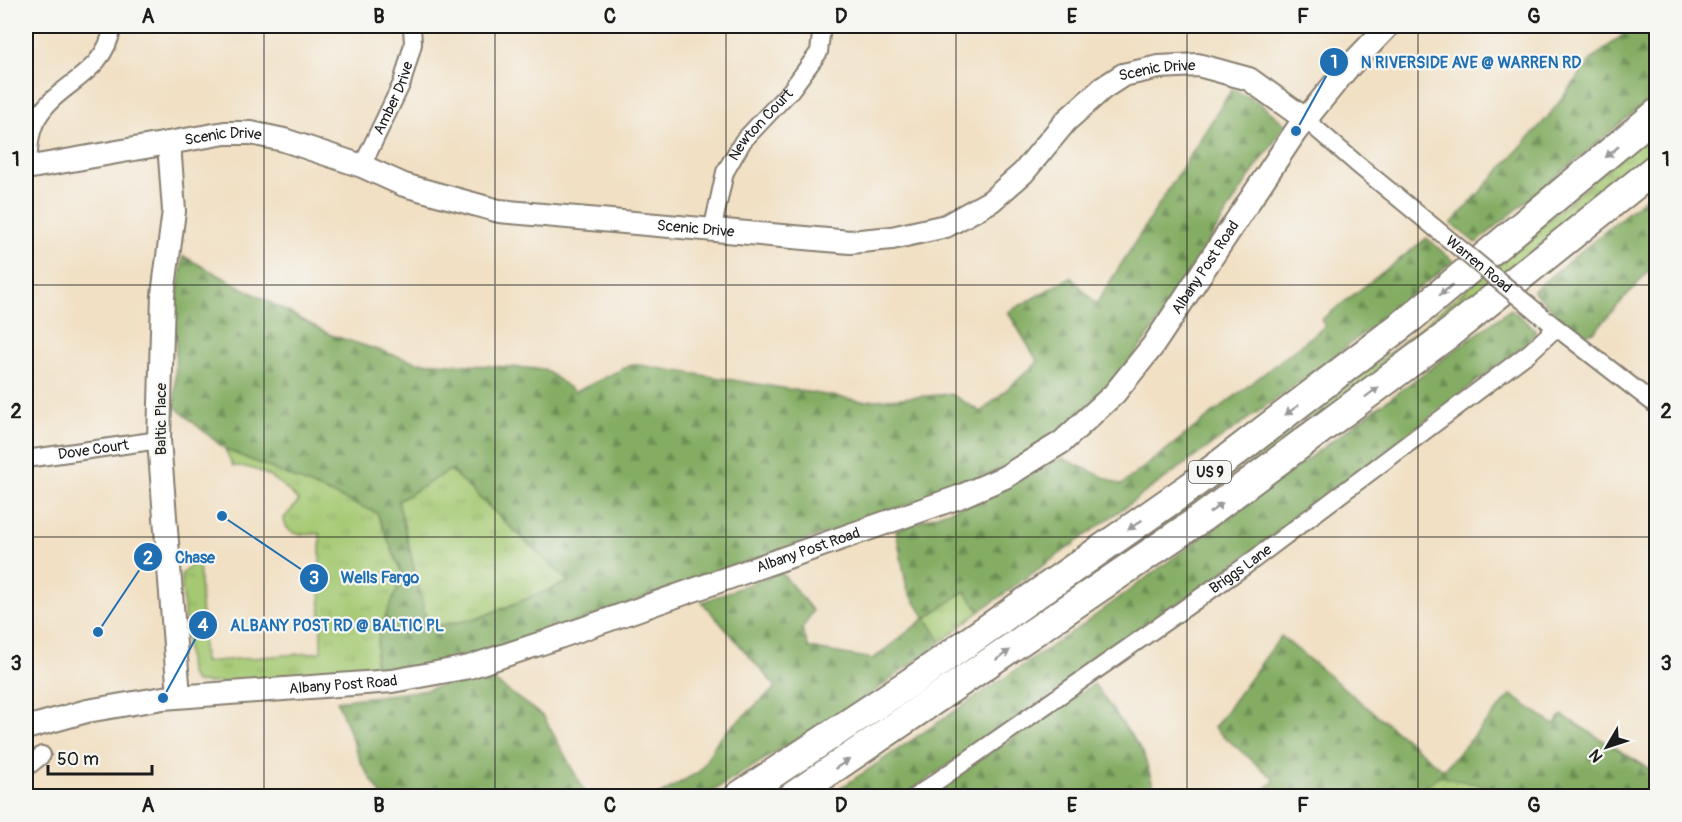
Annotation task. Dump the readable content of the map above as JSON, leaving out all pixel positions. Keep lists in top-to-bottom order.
{
  "streets": {
    "highway": ["US 9"],
    "street": [
      "Scenic Drive",
      "Amber Drive",
      "Newton Court",
      "Warren Road",
      "Albany Post Road",
      "Baltic Place",
      "Dove Court",
      "Briggs Lane"
    ]
  },
  "crossings": [
    ["Scenic Drive", "Amber Drive"],
    ["Scenic Drive", "Newton Court"],
    ["Scenic Drive", "Warren Road"],
    ["Scenic Drive", "Albany Post Road"],
    ["Scenic Drive", "Baltic Place"],
    ["Warren Road", "Albany Post Road"],
    ["Warren Road", "Briggs Lane"],
    ["Albany Post Road", "Baltic Place"],
    ["Baltic Place", "Dove Court"]
  ],
  "places": [
    "N RIVERSIDE AVE @ WARREN RD",
    "Wells Fargo",
    "Chase",
    "ALBANY POST RD @ BALTIC PL"
  ],
  "scale_bar": "50 m",
  "north": "bottom left",
  "grid": {
    "columns": [
      "A",
      "B",
      "C",
      "D",
      "E",
      "F",
      "G"
    ],
    "rows": ["1", "2", "3"]
  }
}
